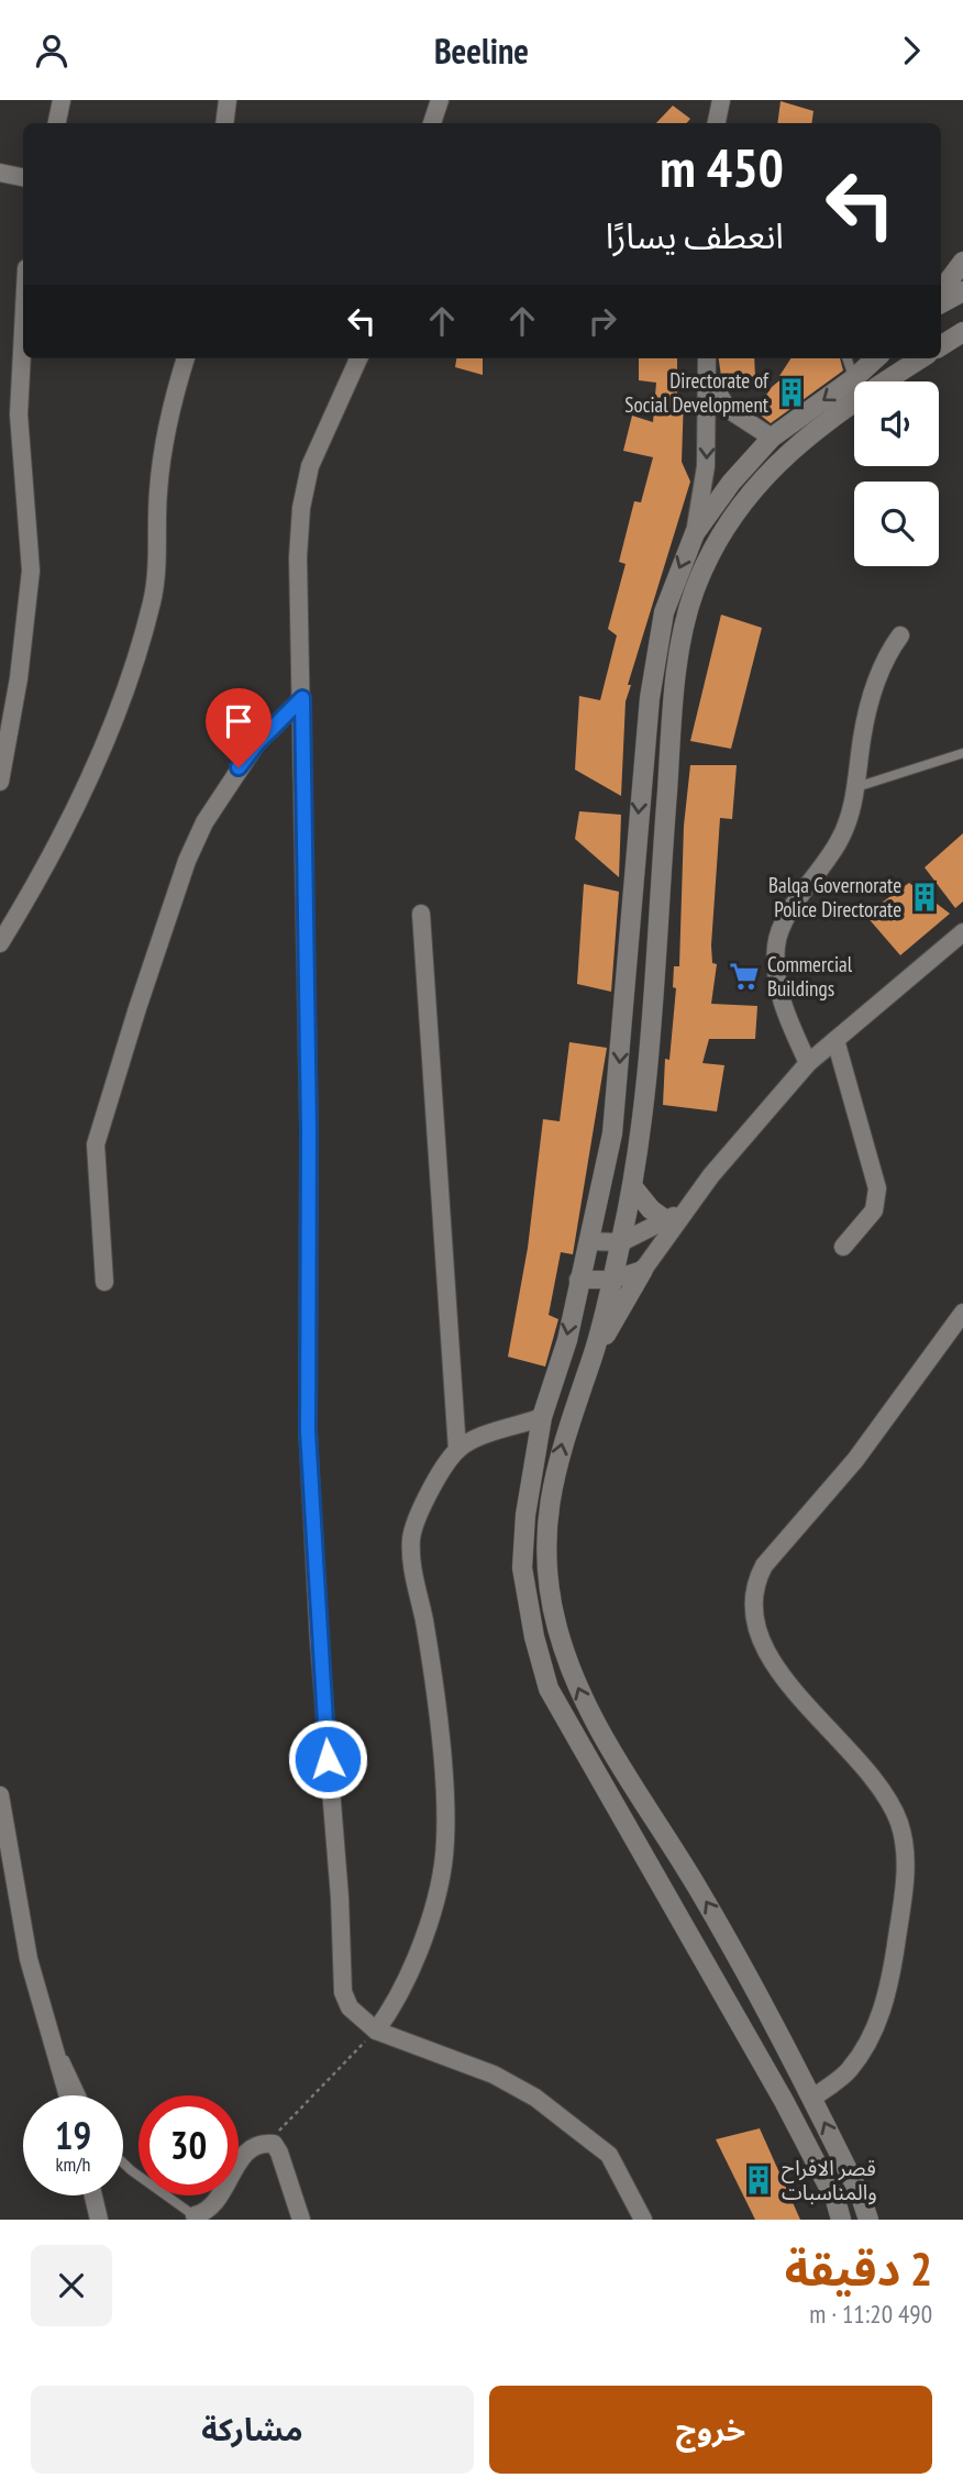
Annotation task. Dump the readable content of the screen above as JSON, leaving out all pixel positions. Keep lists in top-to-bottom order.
{
  "places": {
    "building": ["Directorate of Social Development", "Balqa Governorate Police Directorate", "قصر الافراح والمناسبات"],
    "supermarket": ["Commercial Buildings"]
  },
  "page": {
    "header": "Beeline",
    "turn": ["450 m", "انعطف يسارًا"],
    "speed": "19 km/h",
    "limit": "30",
    "heading": ["2 دقيقة", "490 m · 11:20"],
    "buttons": ["خروج", "مشاركة"]
  }
}
